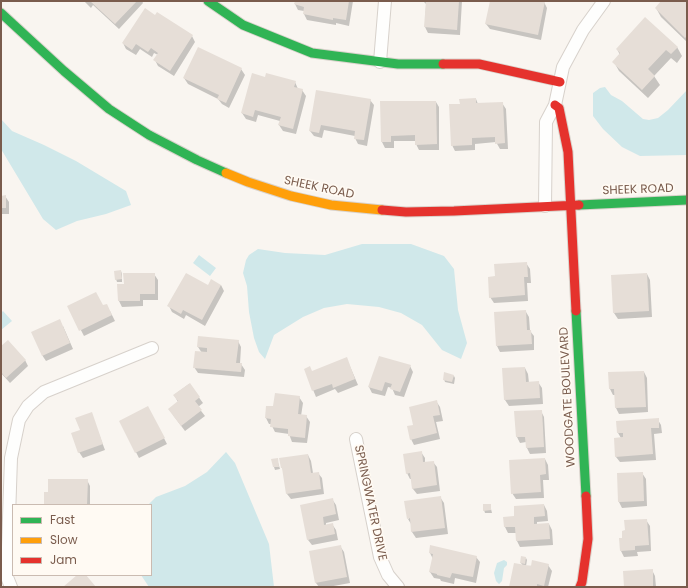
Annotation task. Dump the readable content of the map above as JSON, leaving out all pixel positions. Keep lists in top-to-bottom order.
{
  "streets": {
    "street": ["SHEEK ROAD", "WOODGATE BOULEVARD", "SPRINGWATER DRIVE"]
  },
  "crossings": [
    ["SHEEK ROAD", "WOODGATE BOULEVARD"]
  ],
  "legend": ["Fast", "Slow", "Jam"]
}
